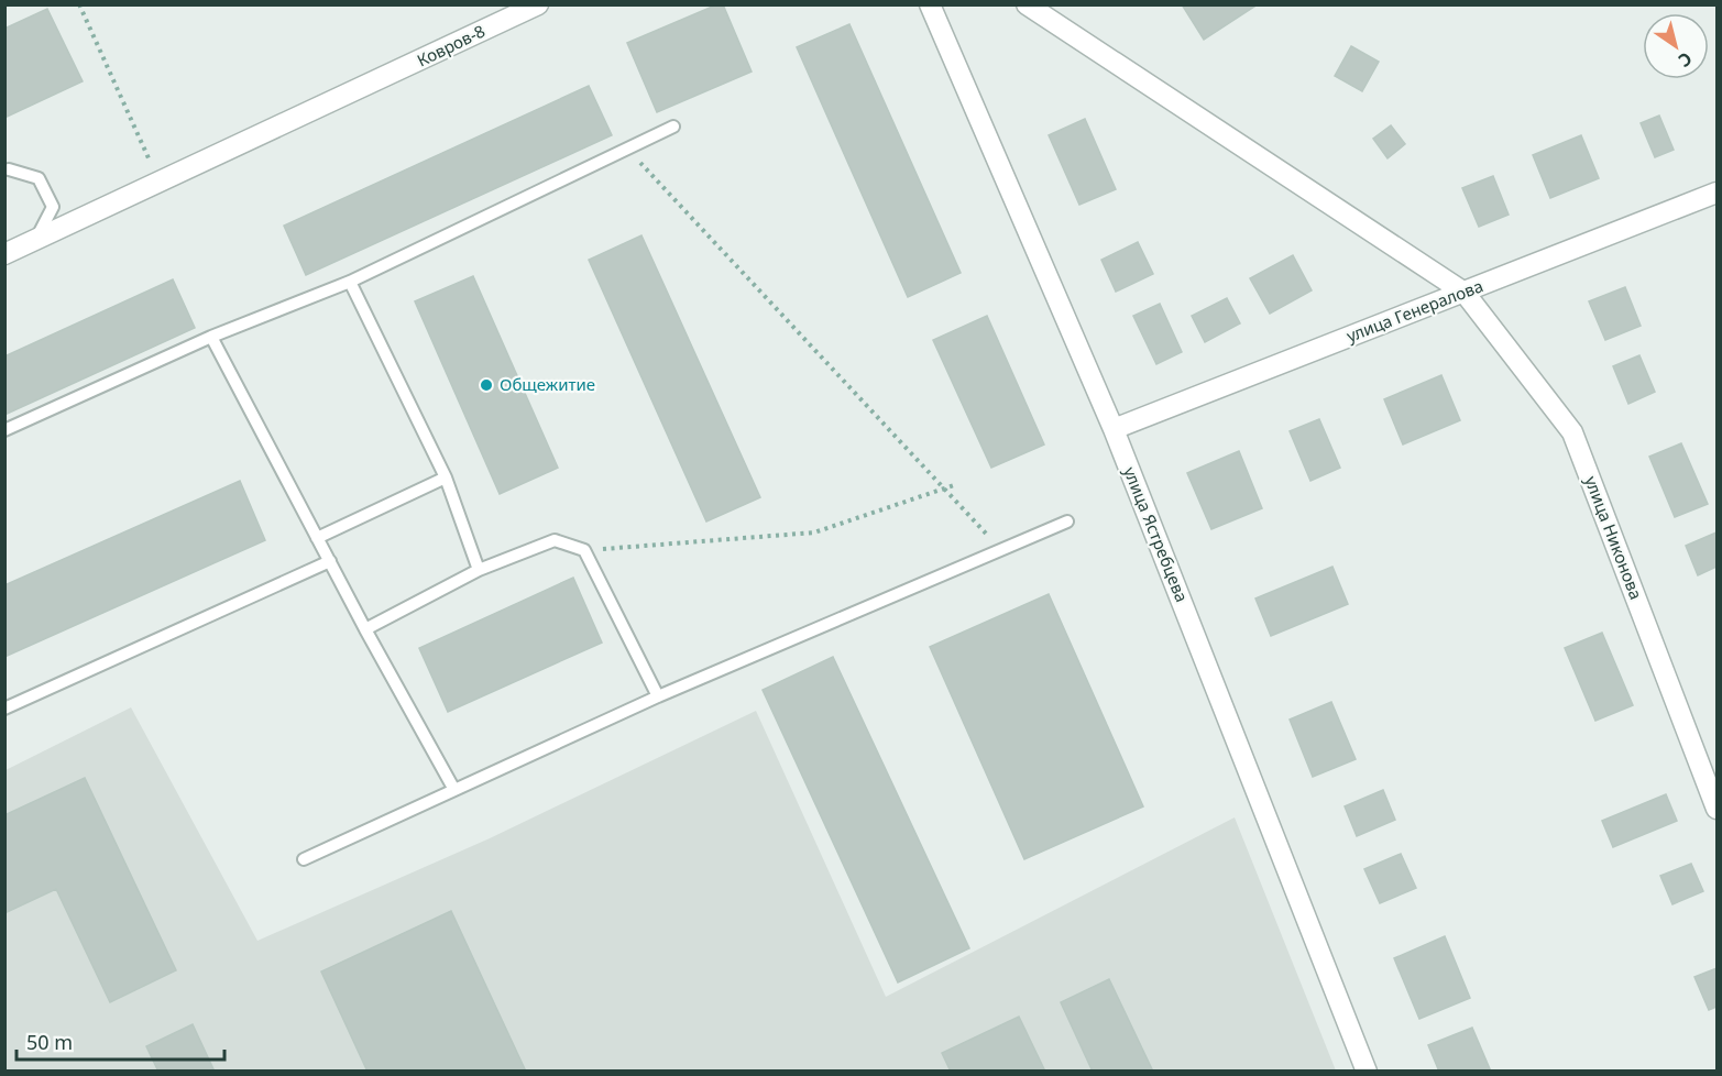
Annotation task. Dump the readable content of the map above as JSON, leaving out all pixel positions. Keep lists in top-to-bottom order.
{
  "streets": {
    "street": [
      "Ковров-8",
      "улица Генералова",
      "улица Ястребцева",
      "улица Никонова"
    ]
  },
  "crossings": [
    ["улица Генералова", "улица Ястребцева"],
    ["улица Генералова", "улица Никонова"]
  ],
  "places": ["Общежитие"],
  "scale_bar": "50 m",
  "north": "bottom right"
}
